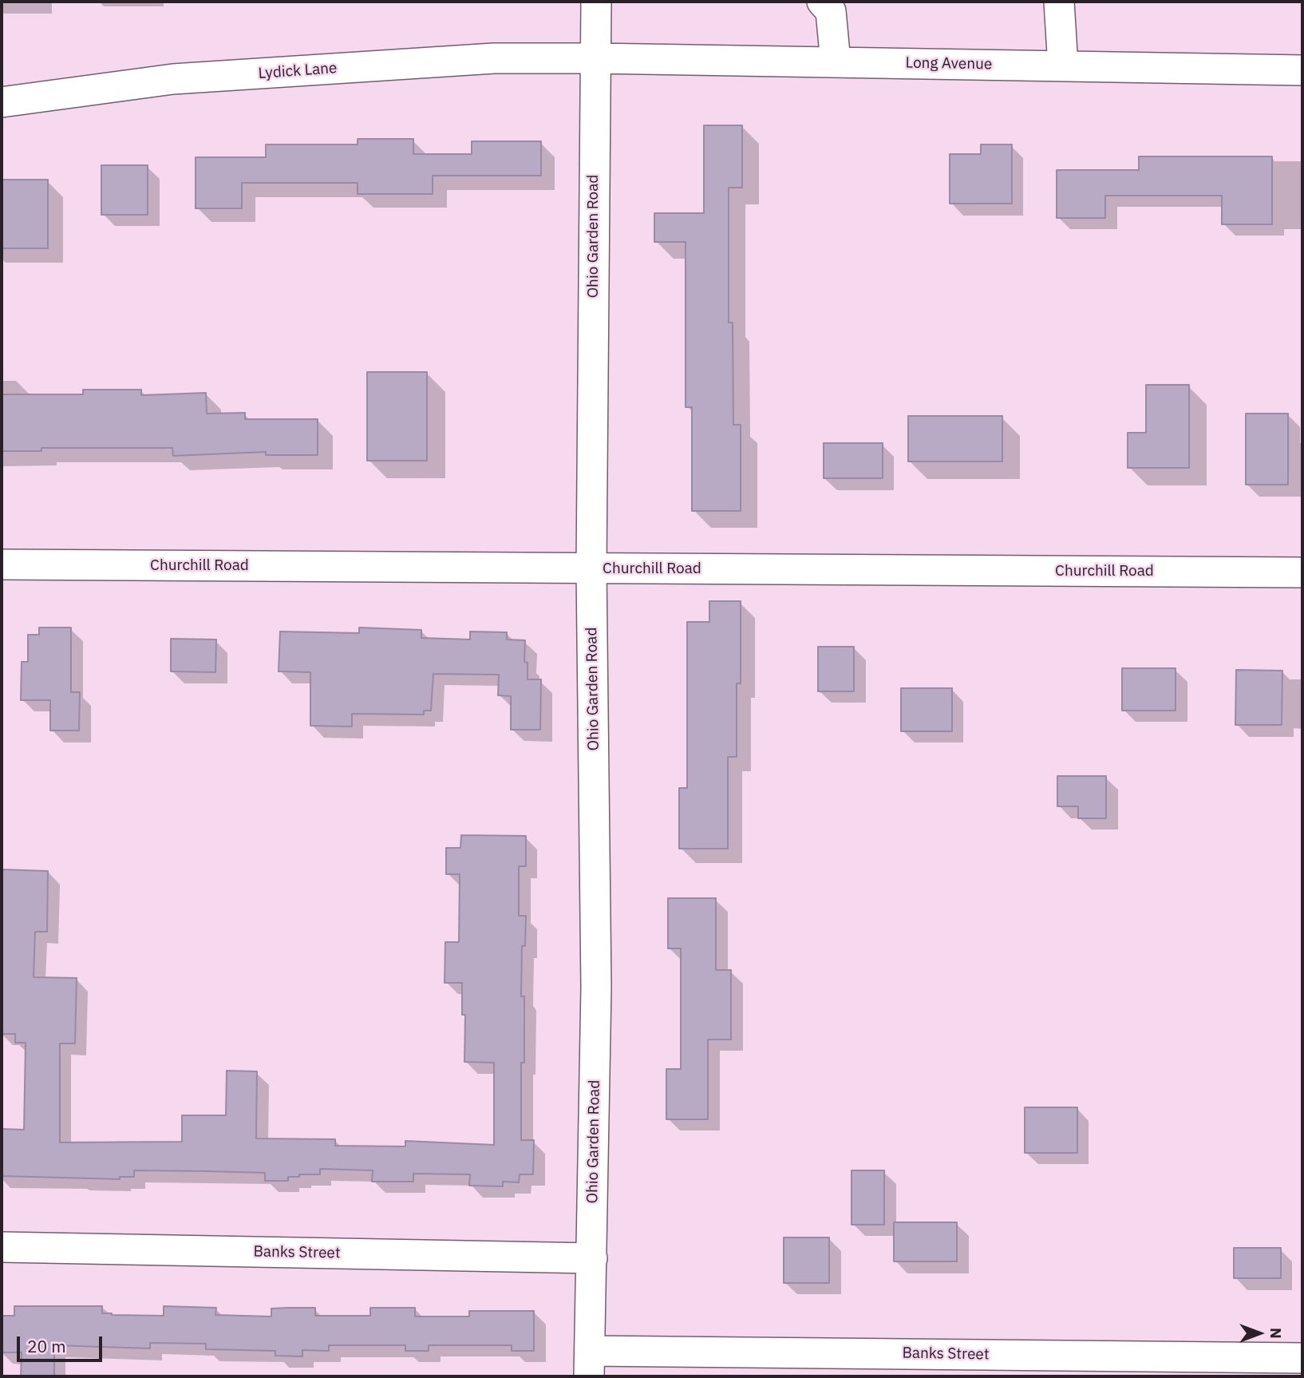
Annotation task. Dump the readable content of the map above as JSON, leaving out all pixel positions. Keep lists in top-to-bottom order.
{
  "streets": {
    "street": [
      "Long Avenue",
      "Lydick Lane",
      "Ohio Garden Road",
      "Churchill Road",
      "Banks Street"
    ]
  },
  "crossings": [
    ["Long Avenue", "Lydick Lane"],
    ["Long Avenue", "Ohio Garden Road"],
    ["Lydick Lane", "Ohio Garden Road"],
    ["Ohio Garden Road", "Churchill Road"],
    ["Ohio Garden Road", "Banks Street"]
  ],
  "scale_bar": "20 m",
  "north": "right"
}
